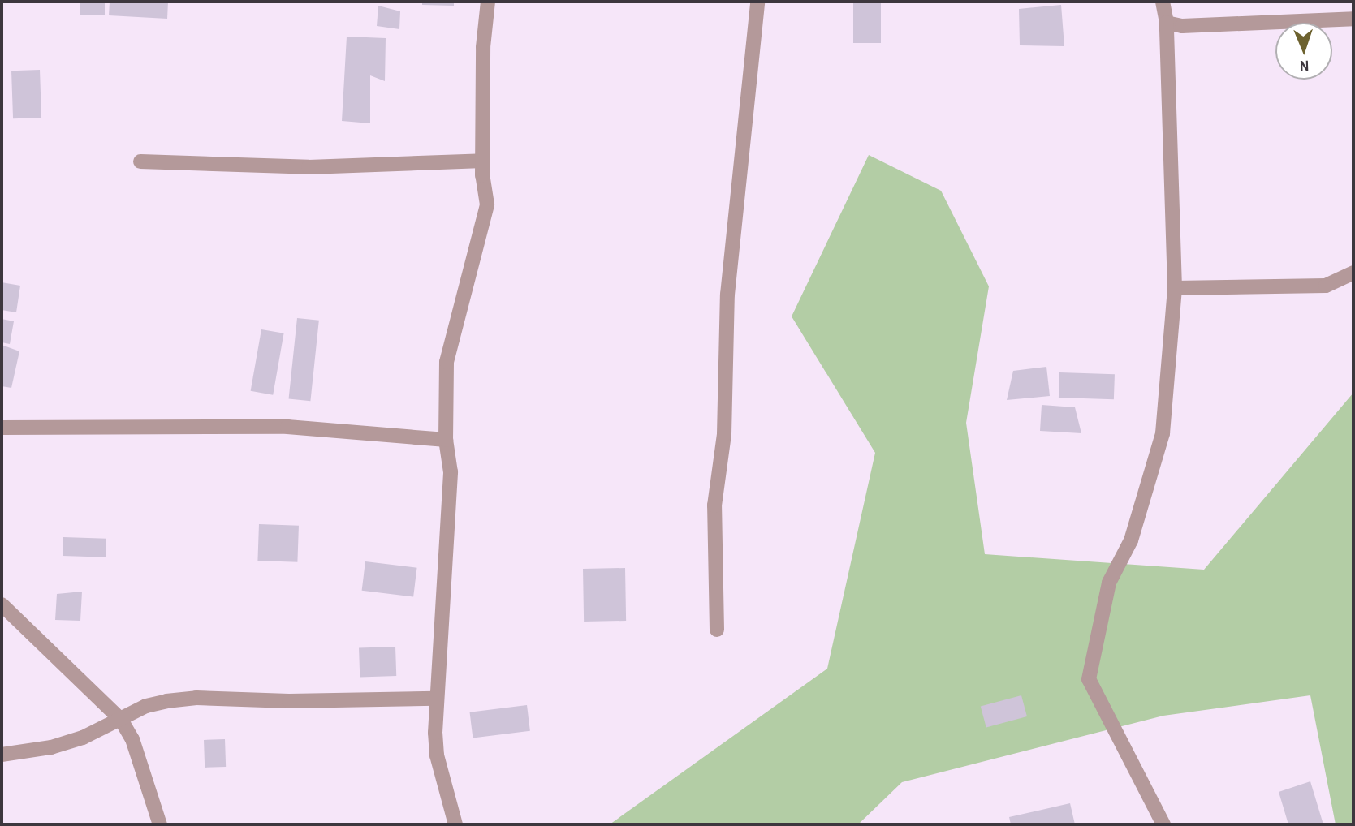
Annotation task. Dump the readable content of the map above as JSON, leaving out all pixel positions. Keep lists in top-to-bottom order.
{
  "north": "bottom"
}
